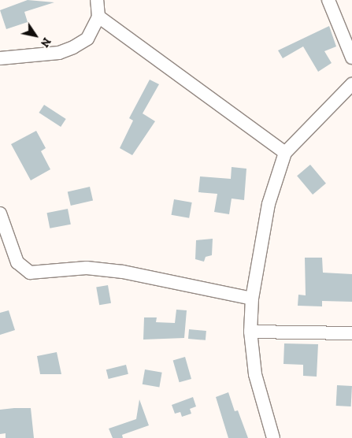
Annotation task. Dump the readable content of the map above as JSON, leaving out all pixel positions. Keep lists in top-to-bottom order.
{
  "north": "bottom right"
}
